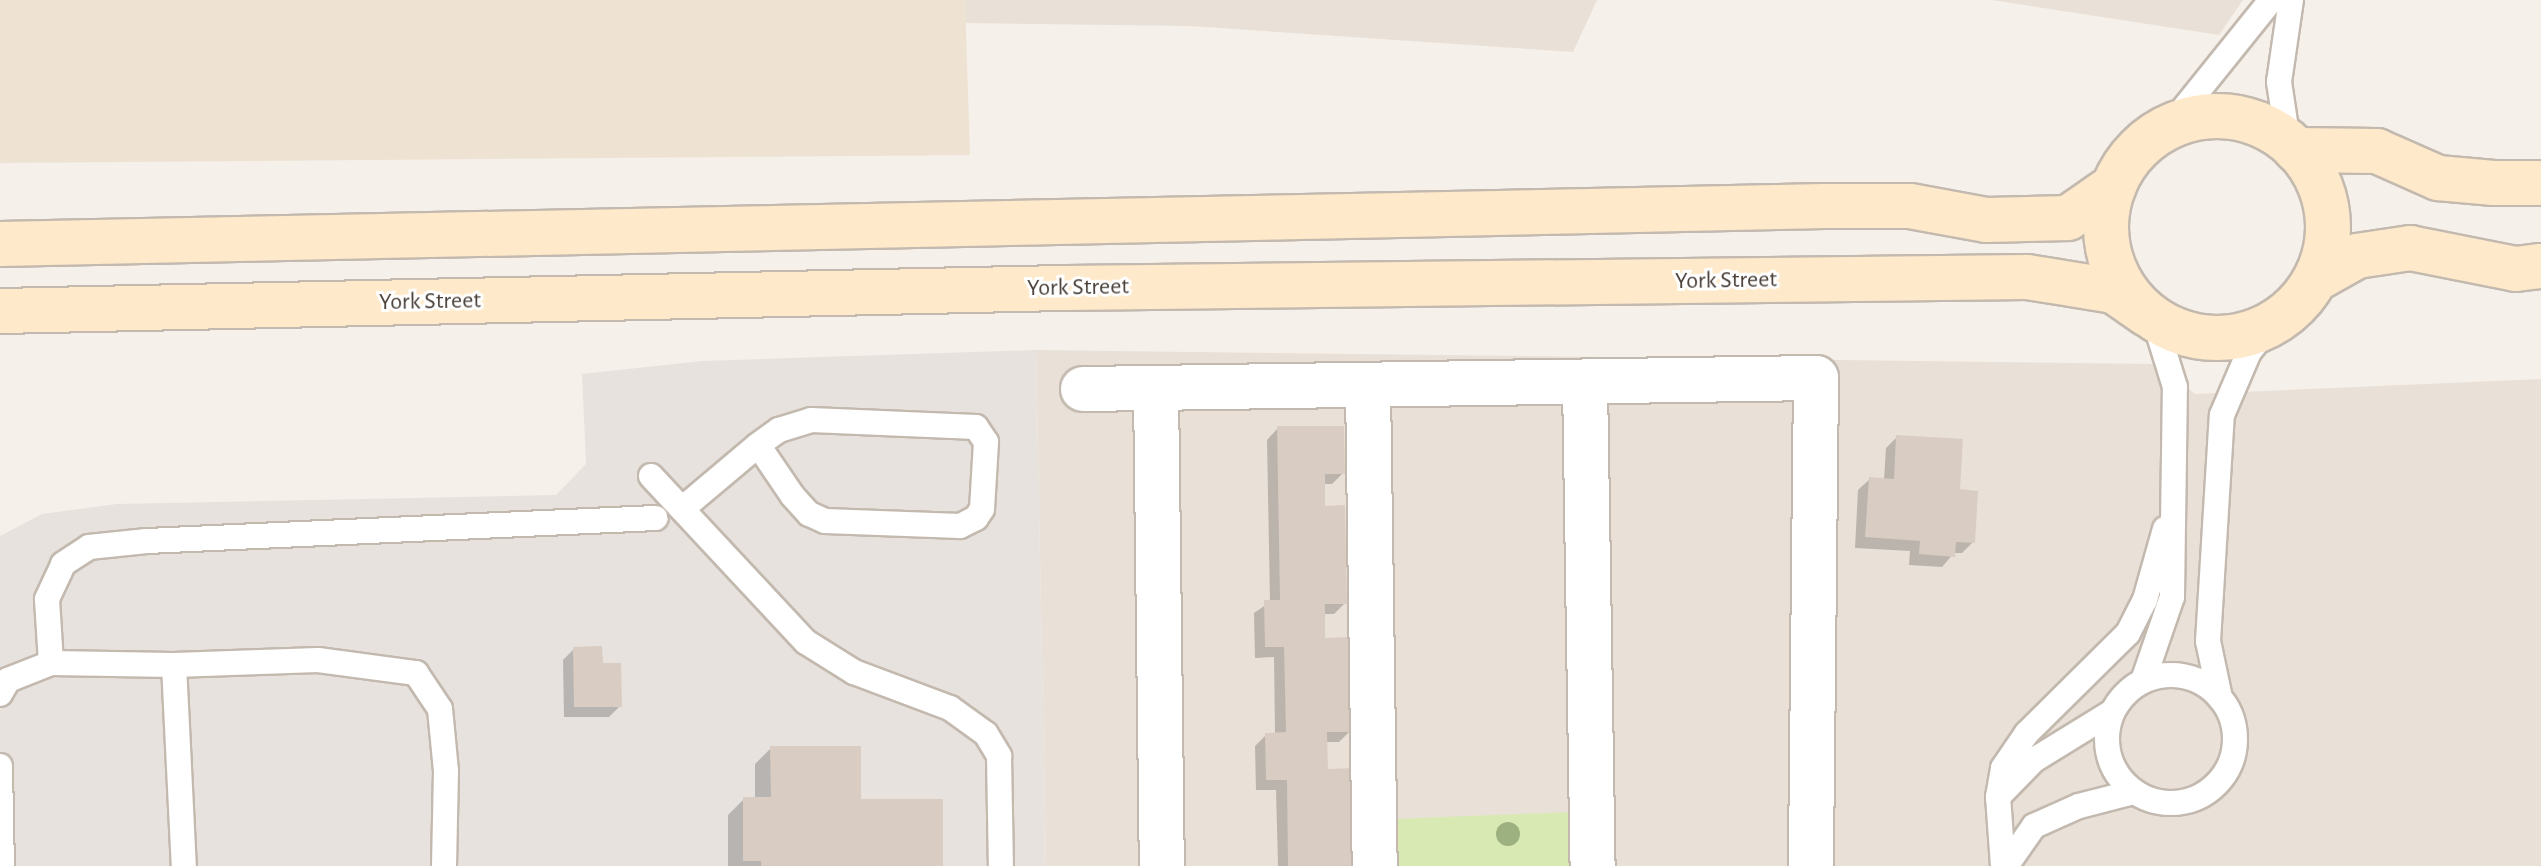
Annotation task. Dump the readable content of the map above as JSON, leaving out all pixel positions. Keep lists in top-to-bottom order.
{
  "streets": {
    "main road": ["York Street"]
  }
}
